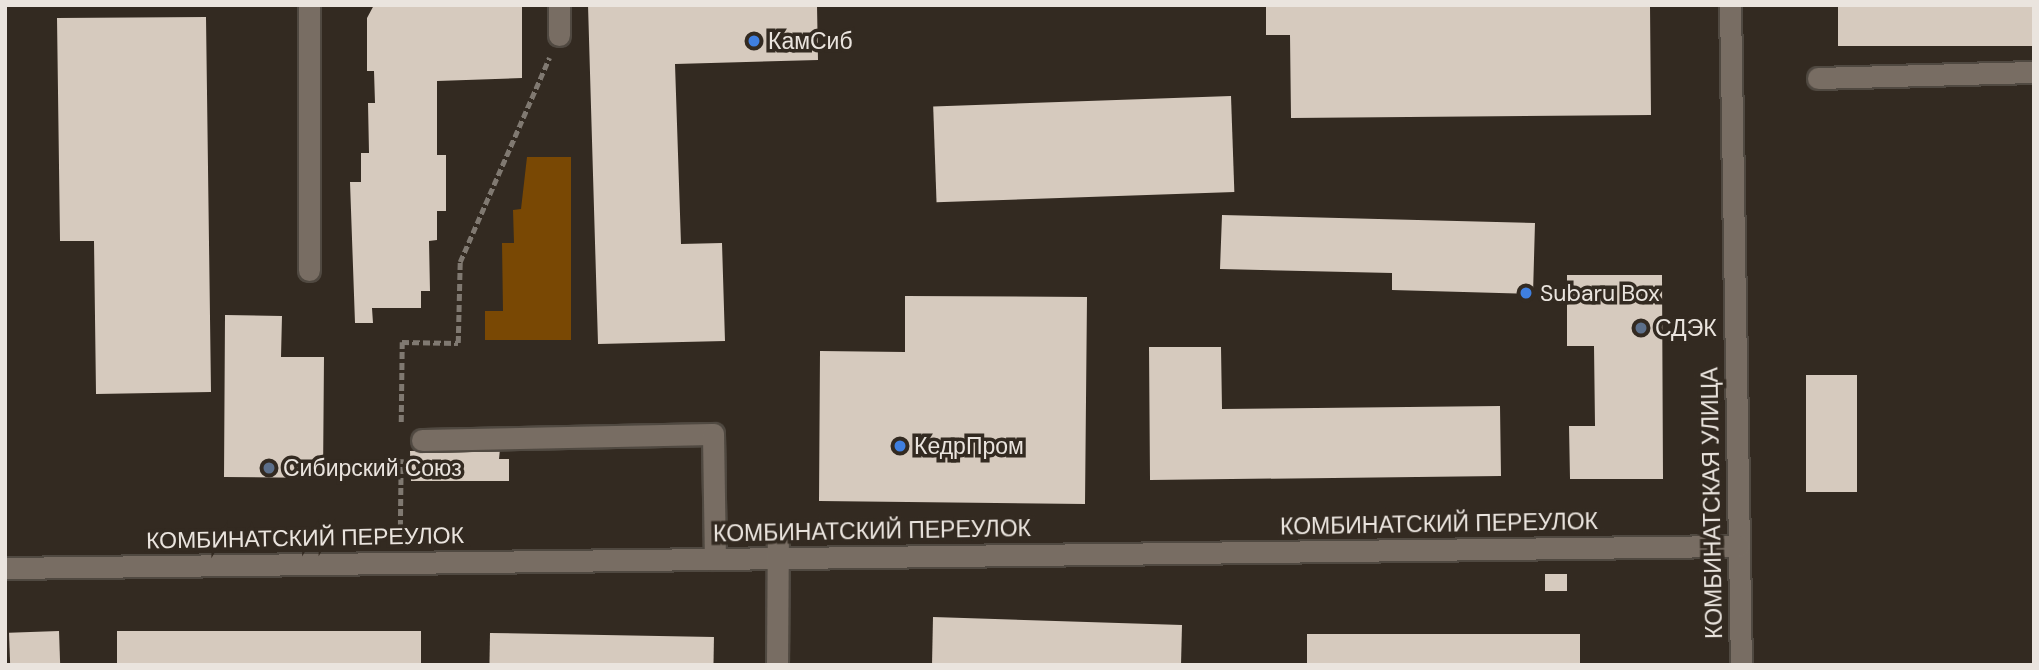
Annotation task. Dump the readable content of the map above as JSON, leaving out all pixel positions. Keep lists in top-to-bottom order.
{
  "streets": {
    "street": ["КОМБИНАТСКАЯ УЛИЦА", "КОМБИНАТСКИЙ ПЕРЕУЛОК"]
  },
  "crossings": [
    ["КОМБИНАТСКАЯ УЛИЦА", "КОМБИНАТСКИЙ ПЕРЕУЛОК"]
  ],
  "places": [
    "КамСиб",
    "Subaru Box",
    "СДЭК",
    "КедрПром",
    "Сибирский Союз"
  ]
}
